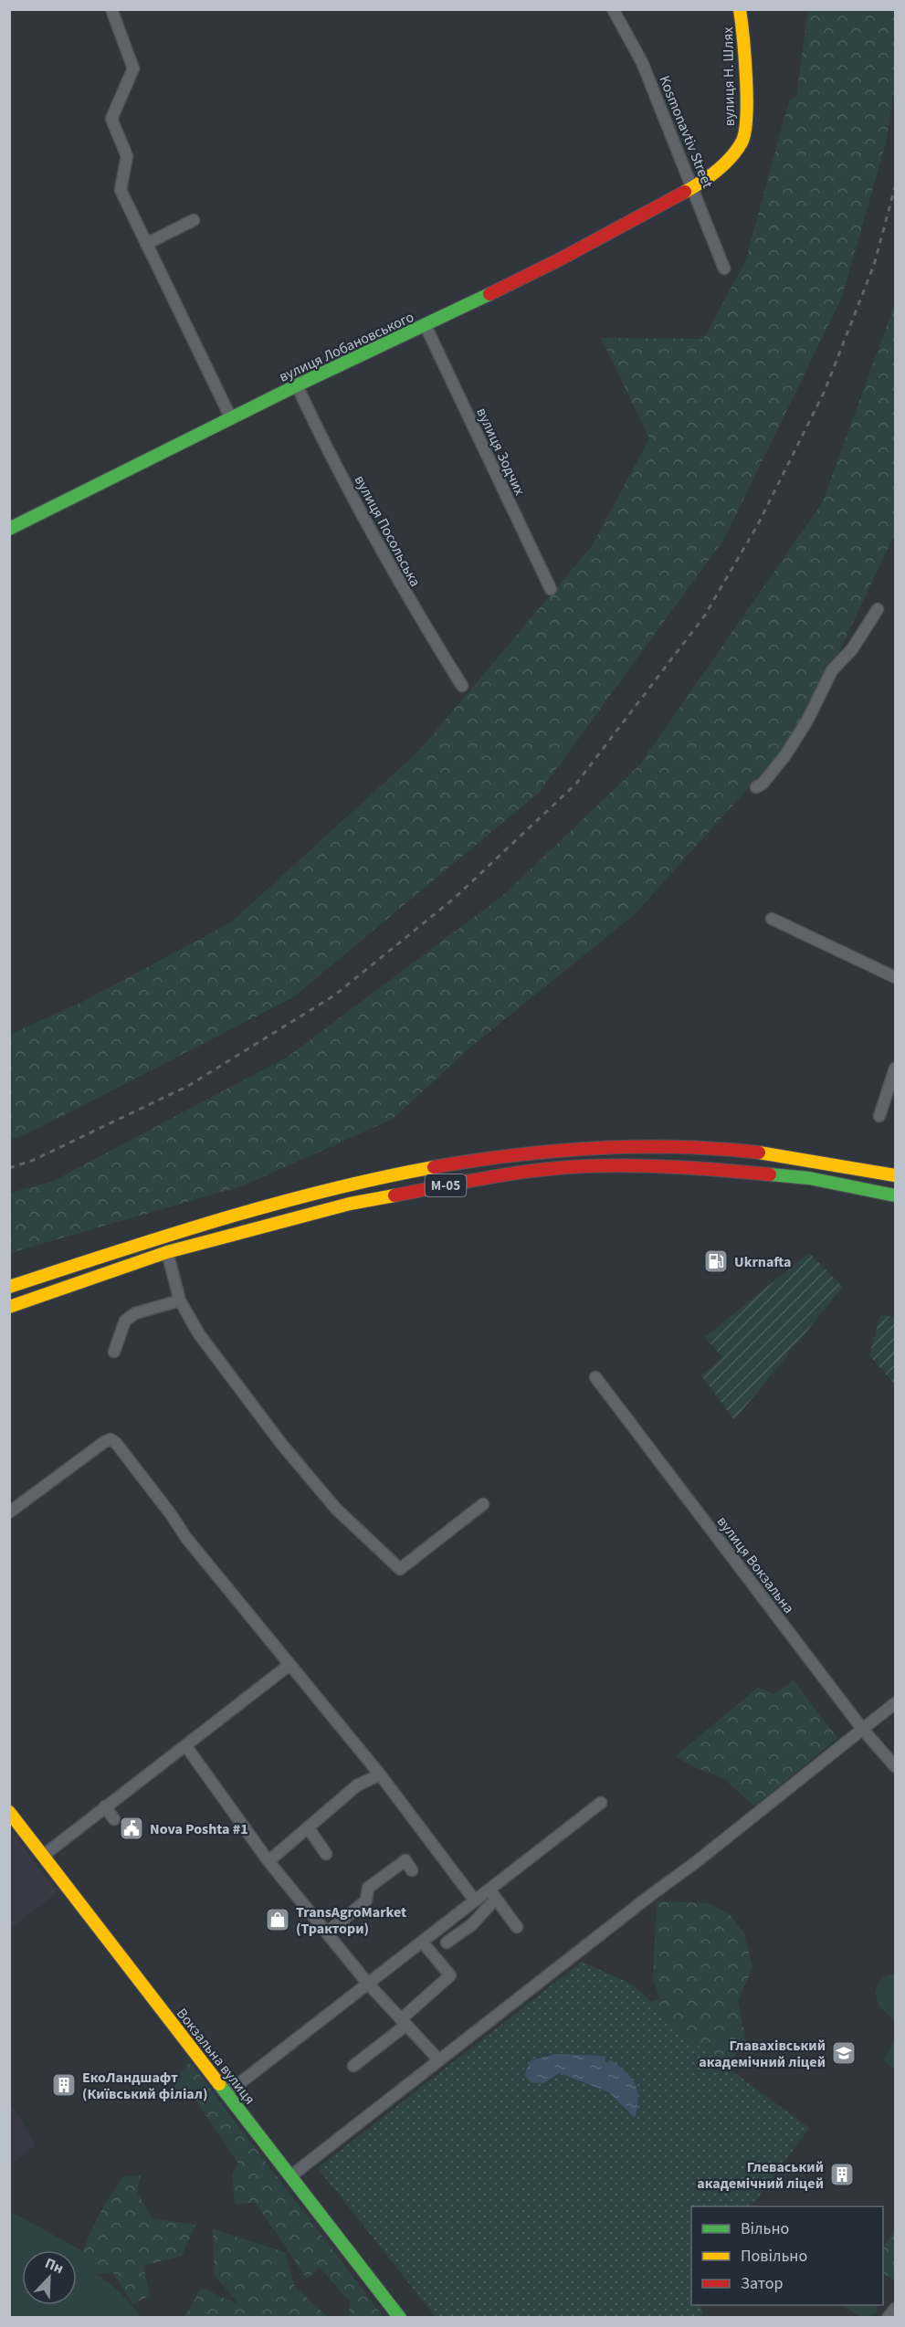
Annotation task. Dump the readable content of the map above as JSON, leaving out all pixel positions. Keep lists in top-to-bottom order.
{
  "streets": {
    "main road": [
      "вулиця Н. Шлях",
      "вулиця Лобановського",
      "М-05",
      "Вокзальна вулиця"
    ],
    "street": [
      "Kosmonavtiv Street",
      "вулиця Зодчих",
      "вулиця Посольська",
      "вулиця Вокзальна"
    ]
  },
  "crossings": [
    ["вулиця Н. Шлях", "Kosmonavtiv Street"],
    ["вулиця Н. Шлях", "вулиця Лобановського"],
    ["Kosmonavtiv Street", "вулиця Лобановського"],
    ["вулиця Лобановського", "вулиця Зодчих"],
    ["вулиця Лобановського", "вулиця Посольська"]
  ],
  "places": {
    "fuel station": ["Ukrnafta"],
    "public building": ["Nova Poshta #1"],
    "shop": ["TransAgroMarket (Трактори)"],
    "school or university": ["Главахівський академічний ліцей"],
    "building": ["ЕкоЛандшафт (Київський філіал)", "Глеваський академічний ліцей"]
  },
  "legend": ["Вільно", "Повільно", "Затор"],
  "north": "top right"
}
